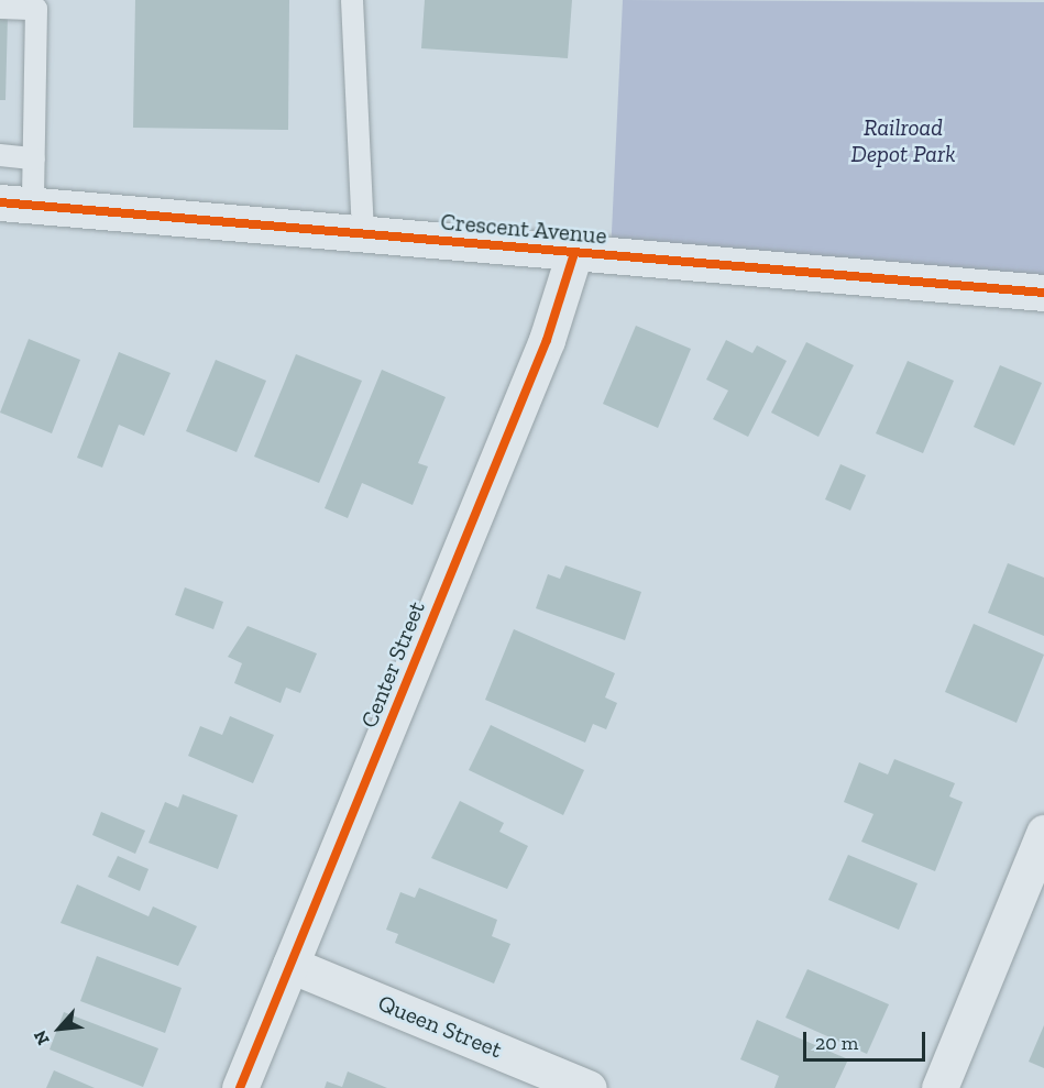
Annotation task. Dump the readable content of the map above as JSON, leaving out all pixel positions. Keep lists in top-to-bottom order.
{
  "streets": {
    "street": ["Crescent Avenue", "Center Street", "Queen Street"]
  },
  "crossings": [
    ["Crescent Avenue", "Center Street"],
    ["Center Street", "Queen Street"]
  ],
  "parks": ["Railroad Depot Park"],
  "scale_bar": "20 m",
  "north": "bottom left"
}
